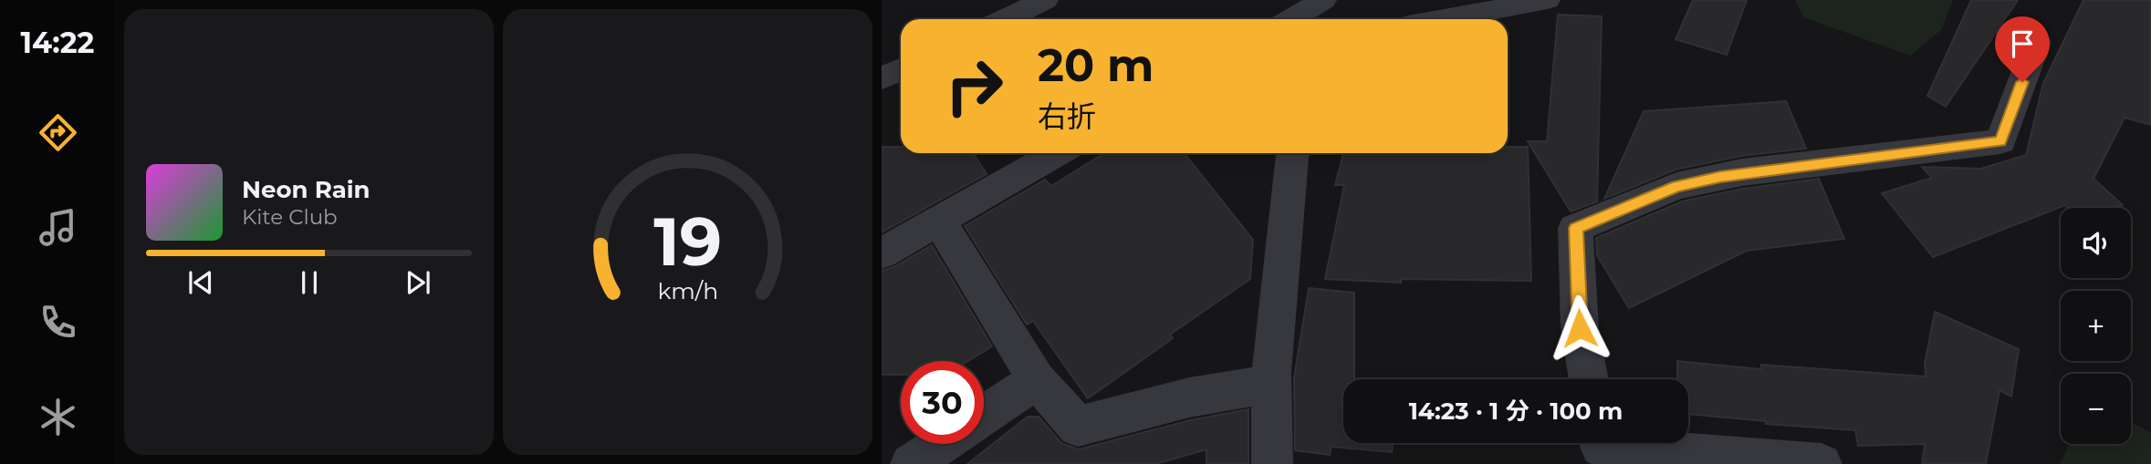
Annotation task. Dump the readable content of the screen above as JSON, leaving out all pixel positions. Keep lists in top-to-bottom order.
{
  "page": {
    "tabs": "14:22",
    "turn": ["20 m", "右折"],
    "song": ["Neon Rain", "Kite Club"],
    "map_buttons": ["+", "−"],
    "limit": "30",
    "trip": "14:23 · 1 分 · 100 m",
    "gauge": ["19", "km/h"]
  }
}
